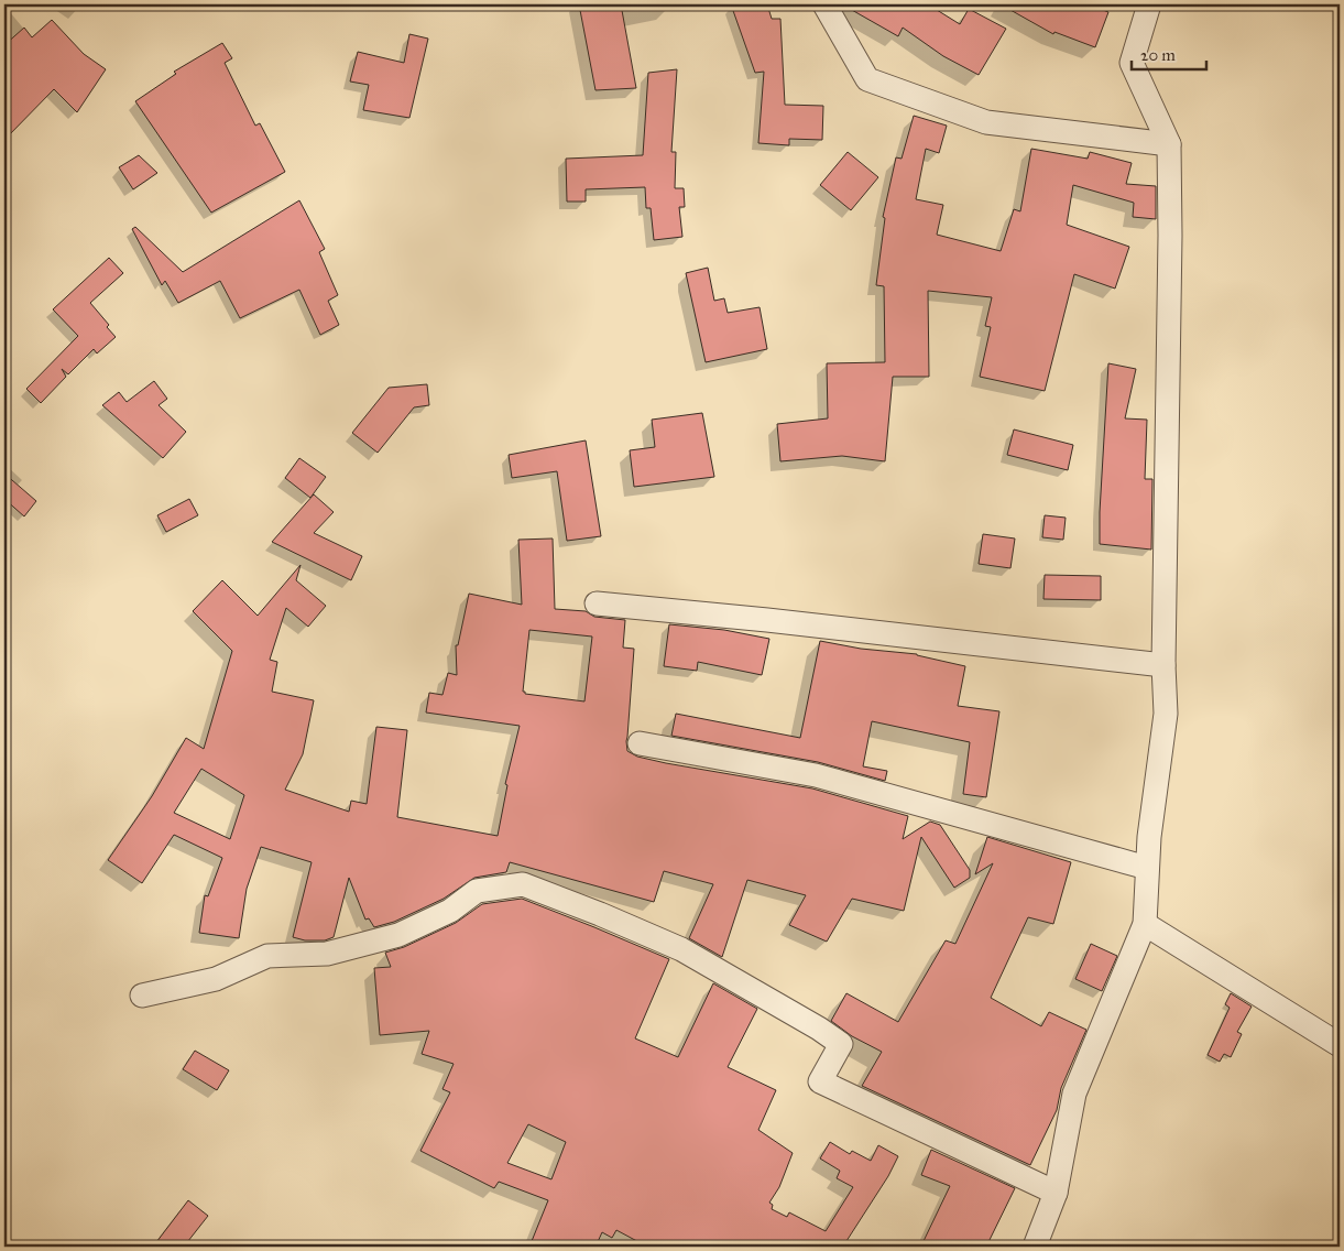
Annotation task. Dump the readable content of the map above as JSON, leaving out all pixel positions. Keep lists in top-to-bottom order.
{
  "scale_bar": "20 m"
}
